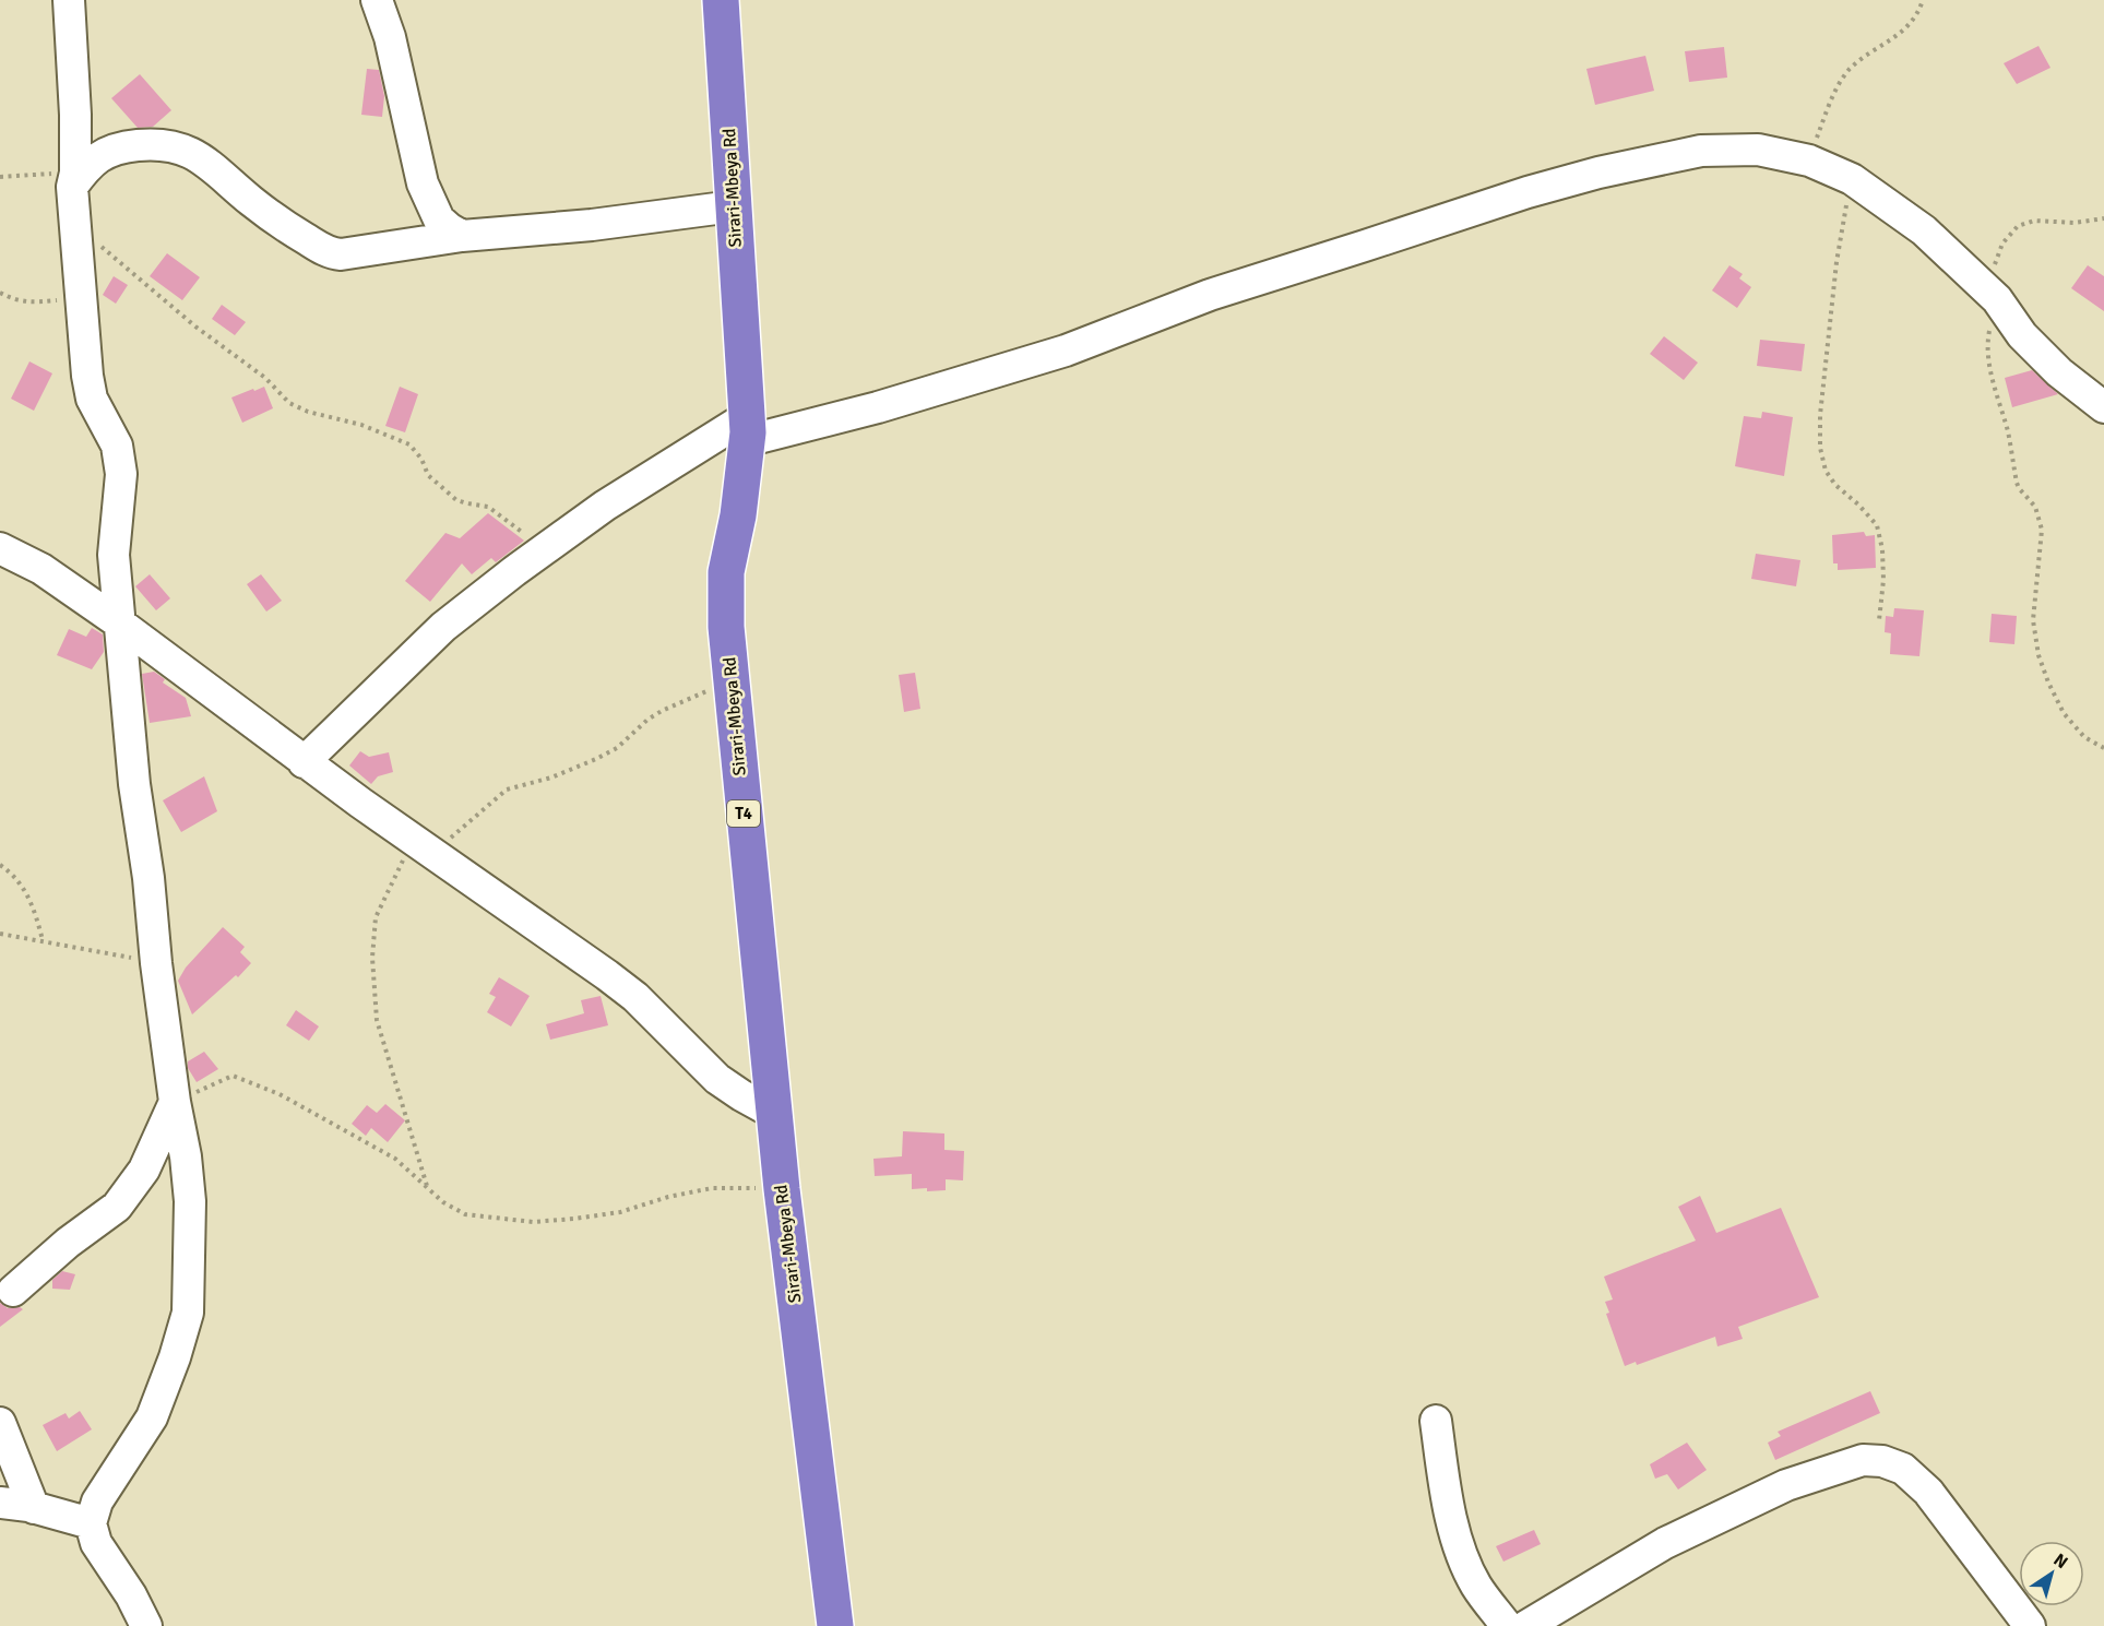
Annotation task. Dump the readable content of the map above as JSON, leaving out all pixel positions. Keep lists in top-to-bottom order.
{
  "streets": {
    "highway": ["Sirari-Mbeya Rd", "T4"]
  },
  "north": "top right"
}
